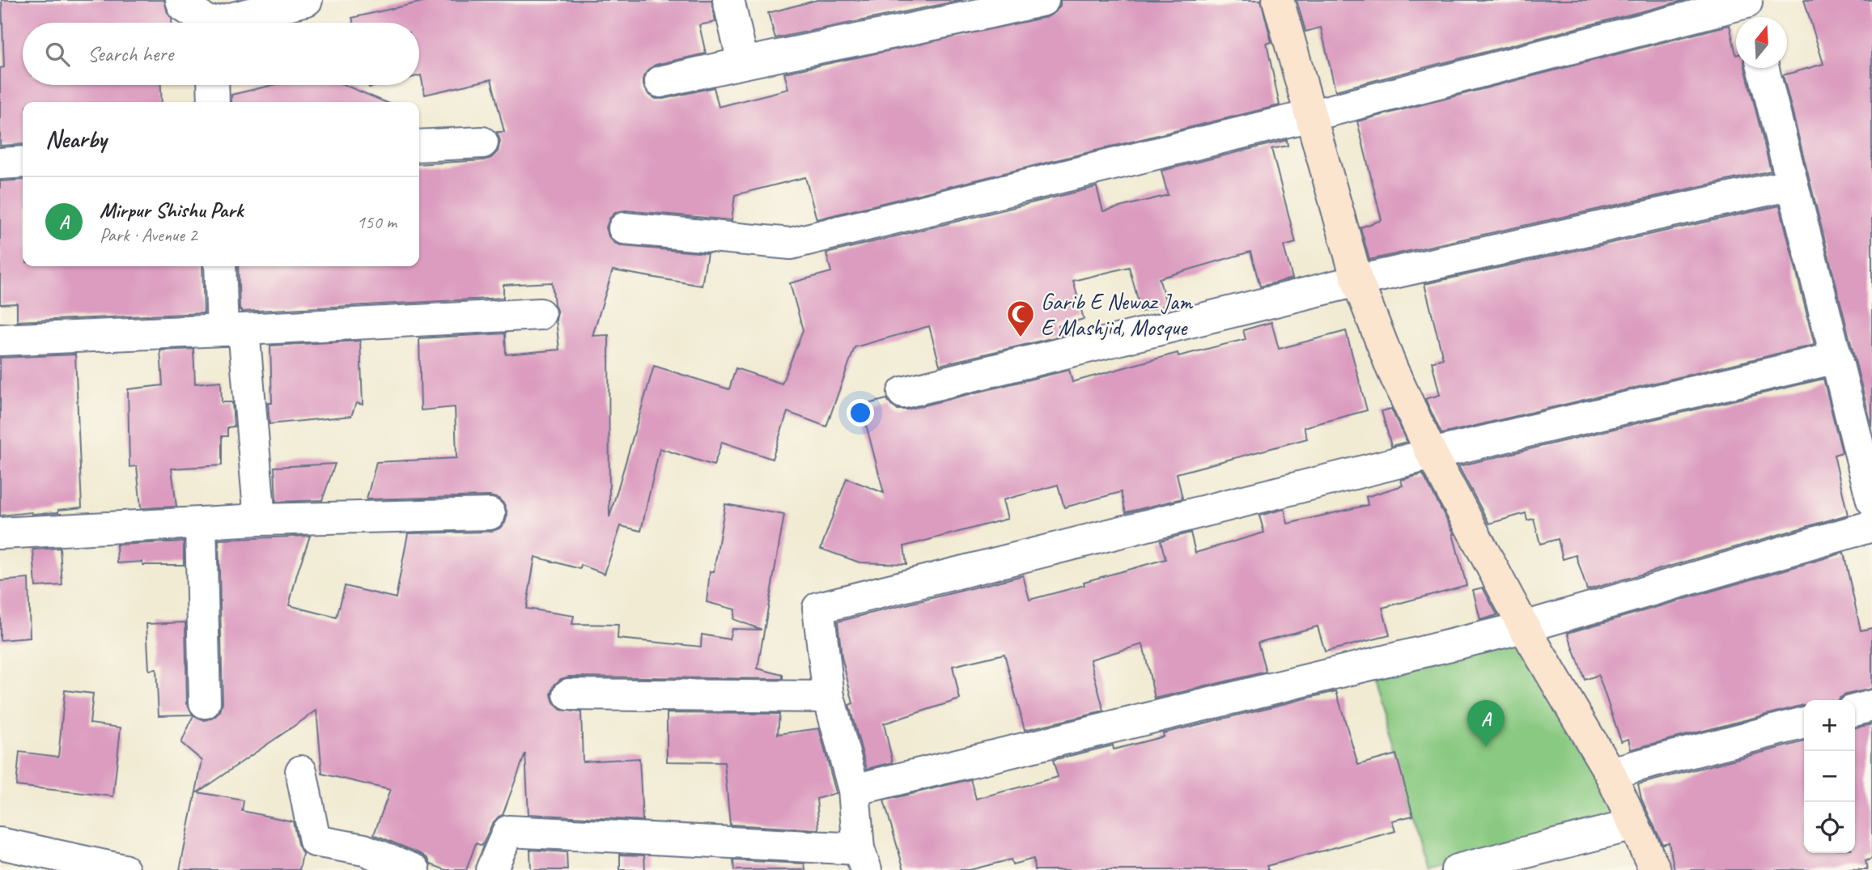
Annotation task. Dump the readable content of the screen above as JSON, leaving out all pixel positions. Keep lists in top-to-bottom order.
{
  "places": {
    "mosque": ["Garib E Newaz Jam E Mashjid, Mosque"]
  },
  "north": "top",
  "page": {
    "search": "Search here",
    "heading": "Nearby",
    "list": [
      {
        "mark": "A",
        "name": "Mirpur Shishu Park",
        "note": "Park · Avenue 2",
        "value": "150 m"
      }
    ],
    "map_buttons": ["+", "−"],
    "pins": "A"
  }
}
